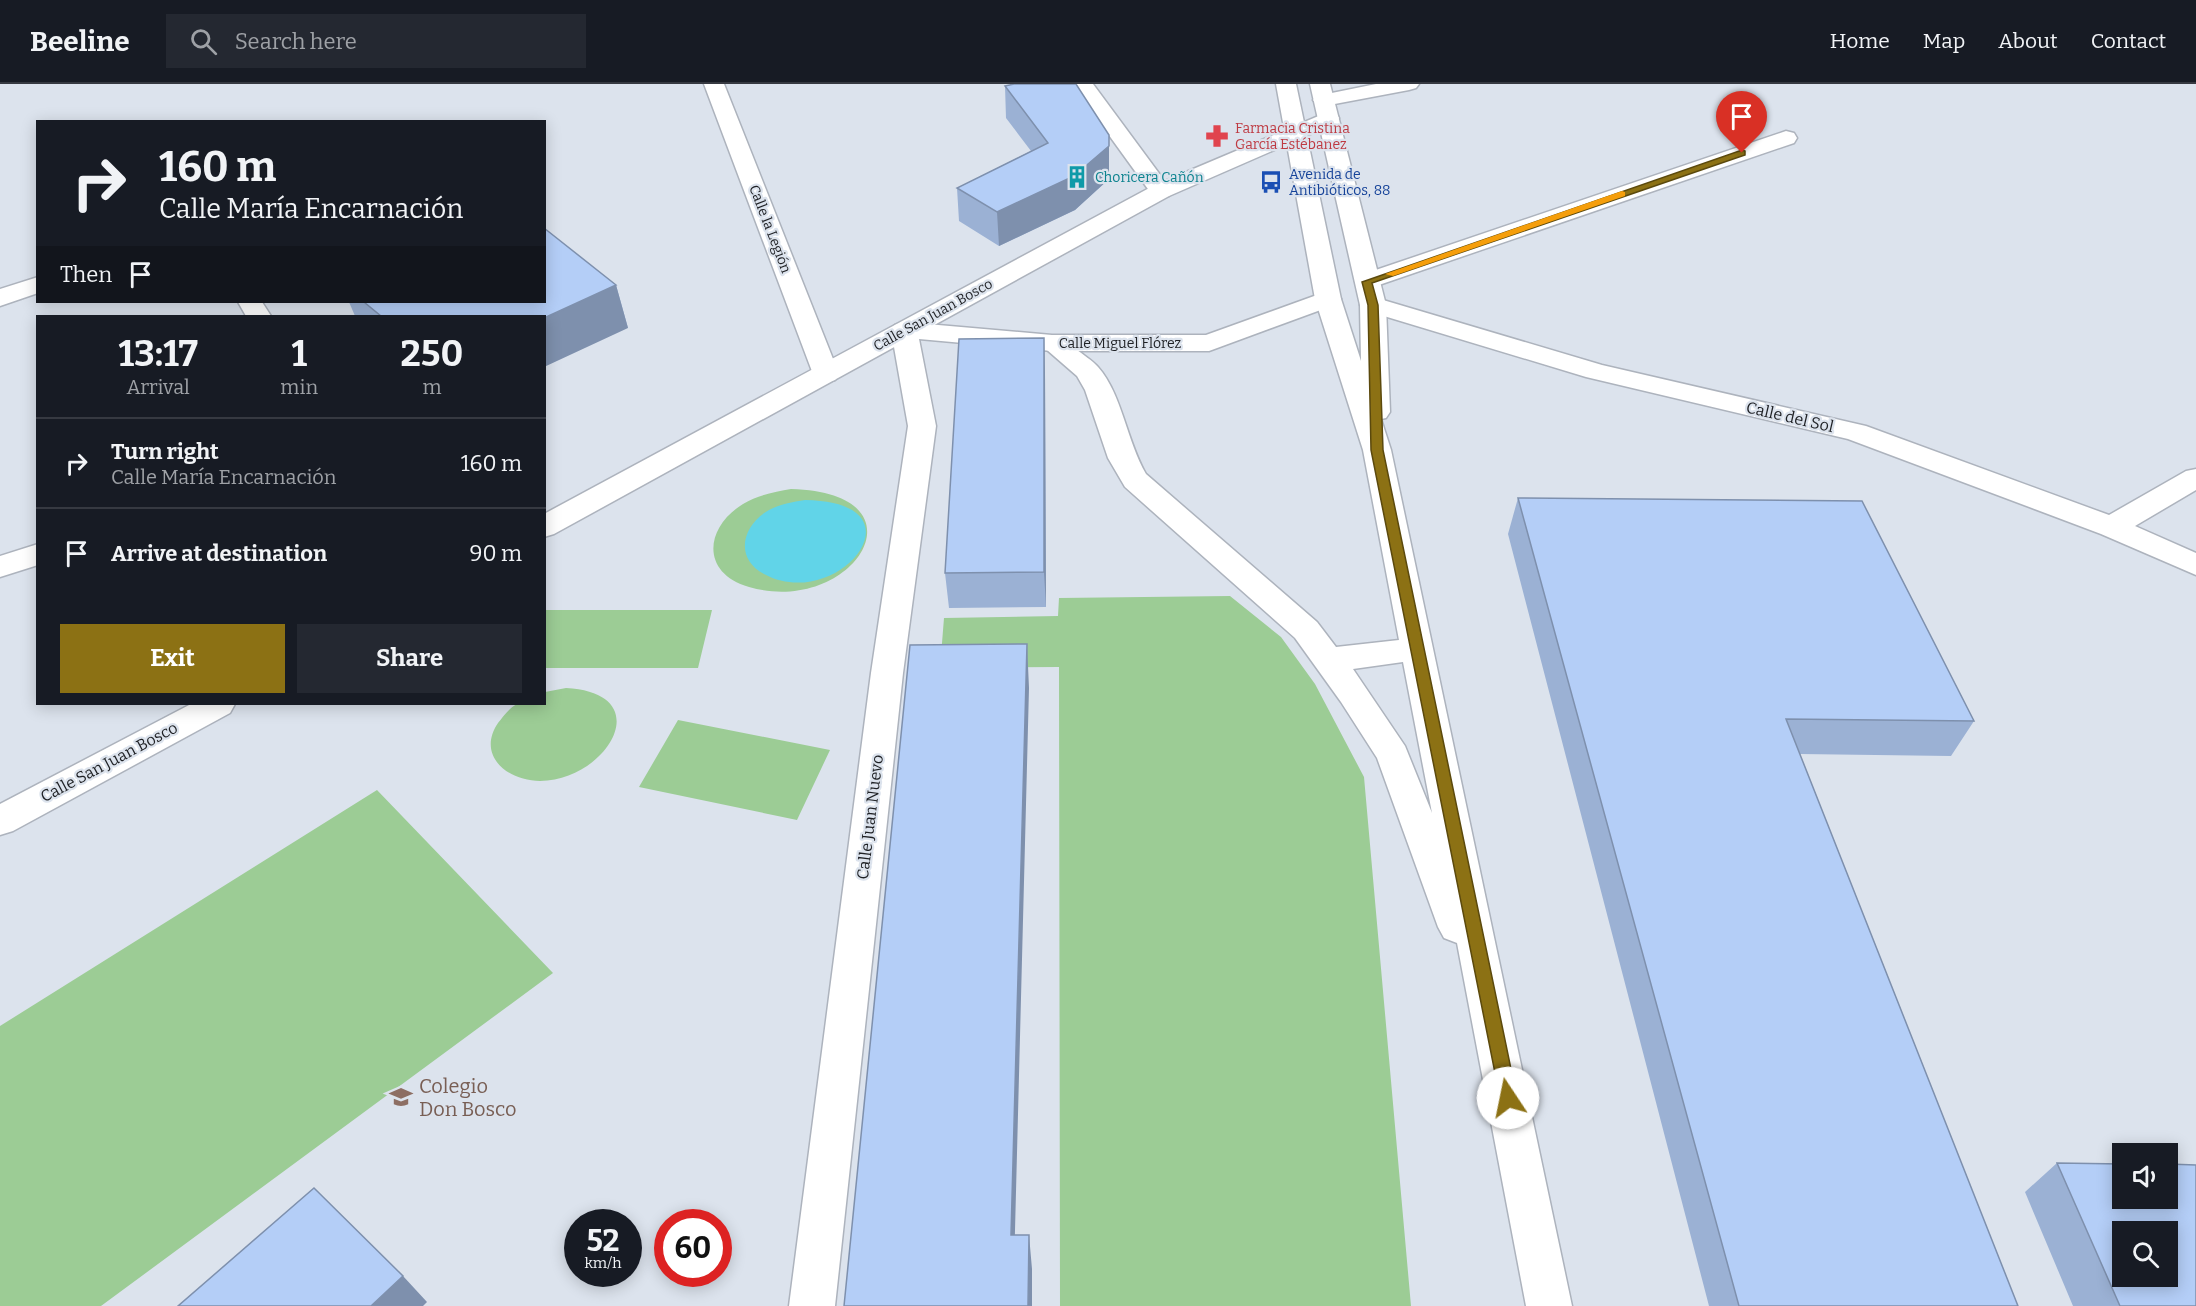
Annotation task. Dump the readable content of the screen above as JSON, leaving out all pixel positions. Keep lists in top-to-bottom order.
{
  "streets": {
    "street": [
      "Calle la Legión",
      "Calle San Juan Bosco",
      "Calle Miguel Flórez",
      "Calle del Sol",
      "Calle Juan Nuevo"
    ]
  },
  "crossings": [
    ["Calle la Legión", "Calle San Juan Bosco"],
    ["Calle San Juan Bosco", "Calle Miguel Flórez"],
    ["Calle San Juan Bosco", "Calle Juan Nuevo"],
    ["Calle Miguel Flórez", "Calle Juan Nuevo"]
  ],
  "places": {
    "pharmacy": ["Farmacia Cristina García Estébanez"],
    "building": ["Choricera Cañón"],
    "bus stop": ["Avenida de Antibióticos, 88"],
    "school or university": ["Colegio Don Bosco"]
  },
  "page": {
    "header": "Beeline",
    "search": "Search here",
    "nav": [
      "Home",
      "Map",
      "About",
      "Contact"
    ],
    "turn": ["160 m", "Calle María Encarnación"],
    "then": "Then",
    "eta": [
      "13:17",
      "Arrival",
      "1",
      "min",
      "250",
      "m"
    ],
    "list": [
      {
        "name": "Turn right",
        "note": "Calle María Encarnación",
        "value": "160 m"
      },
      {
        "name": "Arrive at destination",
        "value": "90 m"
      }
    ],
    "buttons": ["Exit", "Share"],
    "speed": "52 km/h",
    "limit": "60"
  }
}
